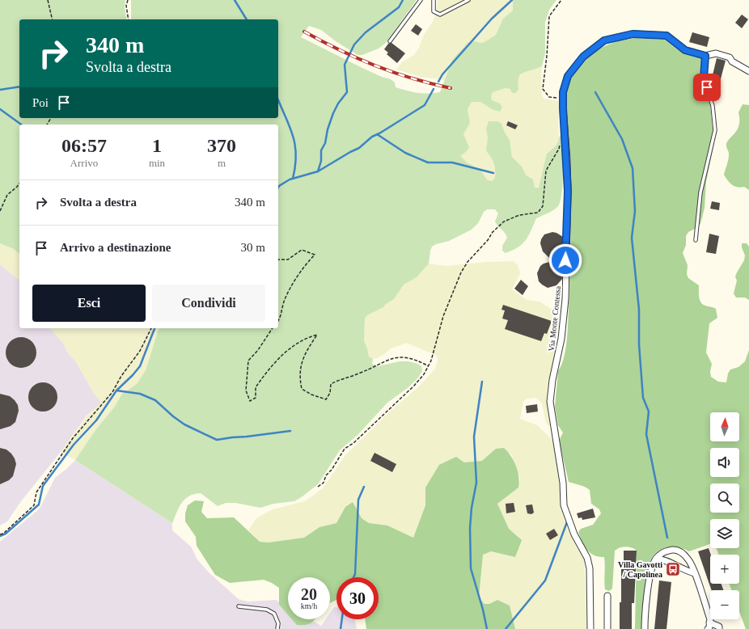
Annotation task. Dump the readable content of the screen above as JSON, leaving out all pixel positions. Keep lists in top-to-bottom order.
{
  "streets": {
    "street": ["Via Monte Contessa"]
  },
  "places": {
    "bus stop": ["Villa Gavotti / Capolinea"]
  },
  "north": "top",
  "page": {
    "turn": ["340 m", "Svolta a destra"],
    "then": "Poi",
    "eta": [
      "06:57",
      "Arrivo",
      "1",
      "min",
      "370",
      "m"
    ],
    "list": [
      {
        "name": "Svolta a destra",
        "value": "340 m"
      },
      {
        "name": "Arrivo a destinazione",
        "value": "30 m"
      }
    ],
    "buttons": ["Esci", "Condividi"],
    "map_buttons": ["+", "−"],
    "speed": "20 km/h",
    "limit": "30"
  }
}
